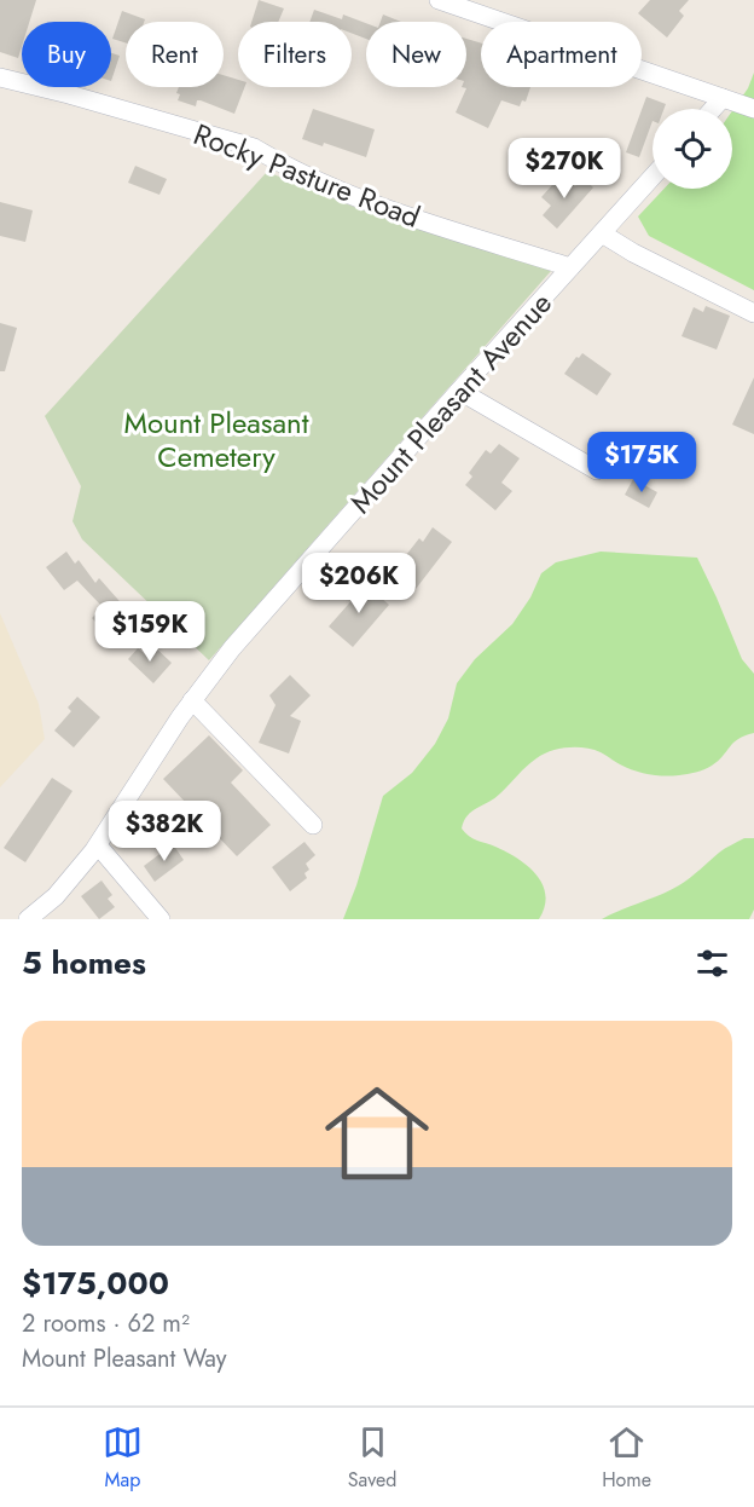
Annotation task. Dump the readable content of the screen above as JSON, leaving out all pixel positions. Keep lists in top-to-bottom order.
{
  "streets": {
    "street": ["Rocky Pasture Road", "Mount Pleasant Avenue"]
  },
  "crossings": [
    ["Rocky Pasture Road", "Mount Pleasant Avenue"]
  ],
  "parks": ["Mount Pleasant Cemetery"],
  "page": {
    "chip": [
      "Buy",
      "Rent",
      "Filters",
      "New",
      "Apartment"
    ],
    "price": [
      "$270K",
      "$175K",
      "$206K",
      "$159K",
      "$382K"
    ],
    "heading": "5 homes",
    "list": [
      {
        "name": "$175,000",
        "note": "2 rooms · 62 m² · Mount Pleasant Way"
      }
    ],
    "tabs": ["Map", "Saved", "Home"]
  }
}
